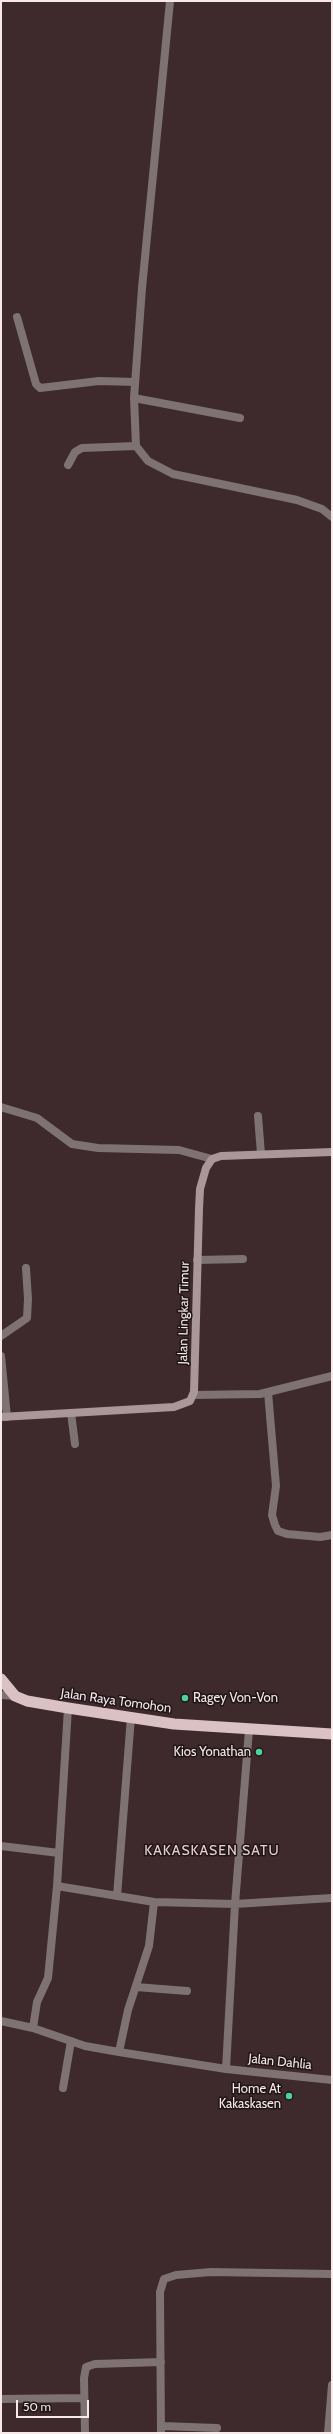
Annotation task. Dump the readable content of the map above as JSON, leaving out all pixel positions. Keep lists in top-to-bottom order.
{
  "streets": {
    "highway": ["Jalan Raya Tomohon"],
    "main road": ["Jalan Lingkar Timur"],
    "street": ["Jalan Dahlia"]
  },
  "districts": ["KAKASKASEN SATU"],
  "places": ["Ragey Von-Von", "Kios Yonathan", "Home At Kakaskasen"],
  "scale_bar": "50 m"
}
